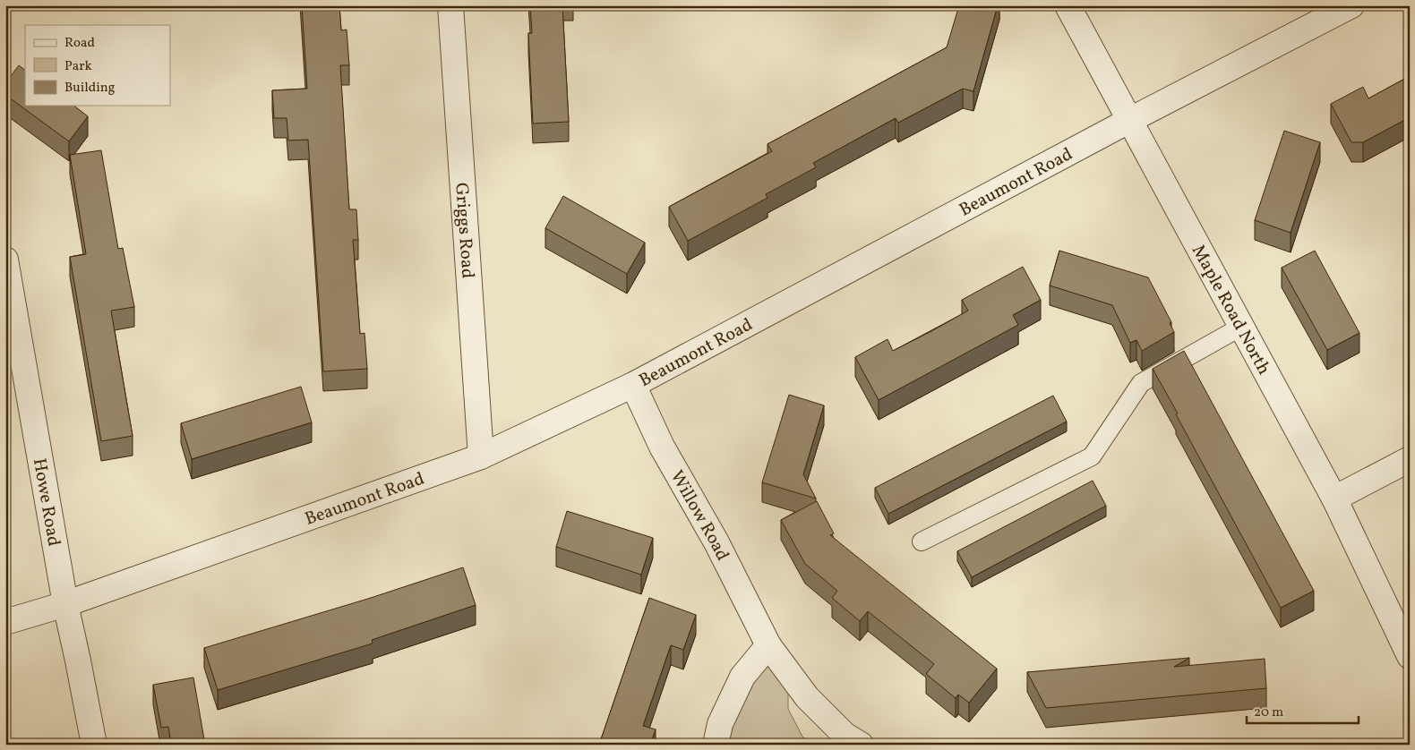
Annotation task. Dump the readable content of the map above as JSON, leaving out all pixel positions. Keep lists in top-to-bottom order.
{
  "streets": {
    "street": [
      "Beaumont Road",
      "Griggs Road",
      "Maple Road North",
      "Howe Road",
      "Willow Road"
    ]
  },
  "crossings": [
    ["Beaumont Road", "Griggs Road"],
    ["Beaumont Road", "Maple Road North"],
    ["Beaumont Road", "Howe Road"],
    ["Beaumont Road", "Willow Road"]
  ],
  "legend": ["Road", "Park", "Building"],
  "scale_bar": "20 m"
}
